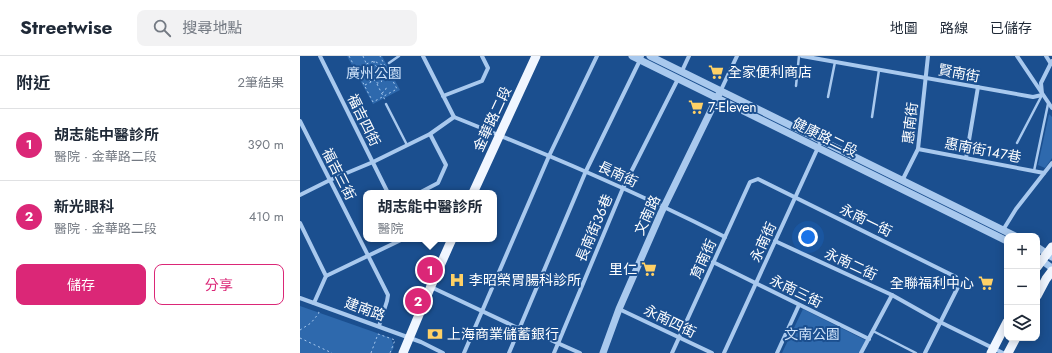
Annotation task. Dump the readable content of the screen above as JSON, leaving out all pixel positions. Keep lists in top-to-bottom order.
{
  "streets": {
    "main road": ["金華路二段"],
    "street": [
      "賢南街",
      "福吉四街",
      "惠南街",
      "健康路二段",
      "惠南街147巷",
      "福吉三街",
      "長南街",
      "文南路",
      "永南一街",
      "長南街36巷",
      "永南街",
      "育南街",
      "永南二街",
      "永南三街",
      "建南路",
      "永南四街"
    ]
  },
  "crossings": [
    ["賢南街", "惠南街"],
    ["金華路二段", "長南街"],
    ["惠南街", "健康路二段"],
    ["惠南街", "惠南街147巷"],
    ["健康路二段", "文南路"],
    ["健康路二段", "長南街36巷"],
    ["健康路二段", "永南街"],
    ["福吉三街", "建南路"],
    ["長南街", "文南路"],
    ["長南街", "長南街36巷"],
    ["長南街", "育南街"],
    ["文南路", "永南四街"],
    ["永南一街", "永南街"],
    ["永南一街", "育南街"],
    ["永南一街", "永南二街"],
    ["永南街", "永南二街"],
    ["永南街", "永南三街"],
    ["育南街", "永南三街"],
    ["育南街", "永南四街"]
  ],
  "parks": ["廣州公園", "文南公園"],
  "places": {
    "supermarket": [
      "全家便利商店",
      "7-Eleven",
      "里仁",
      "全聯福利中心"
    ],
    "hospital": ["李昭榮胃腸科診所"],
    "bank": ["上海商業儲蓄銀行"]
  },
  "page": {
    "header": "Streetwise",
    "search": "搜尋地點",
    "nav": ["地圖", "路線", "已儲存"],
    "heading": ["附近", "2筆結果"],
    "list": [
      {
        "mark": "1",
        "name": "胡志能中醫診所",
        "note": "醫院 · 金華路二段",
        "value": "390 m"
      },
      {
        "mark": "2",
        "name": "新光眼科",
        "note": "醫院 · 金華路二段",
        "value": "410 m"
      }
    ],
    "popup": ["胡志能中醫診所", "醫院"],
    "map_buttons": ["+", "−"],
    "buttons": ["儲存", "分享"],
    "pins": ["1", "2"]
  }
}
